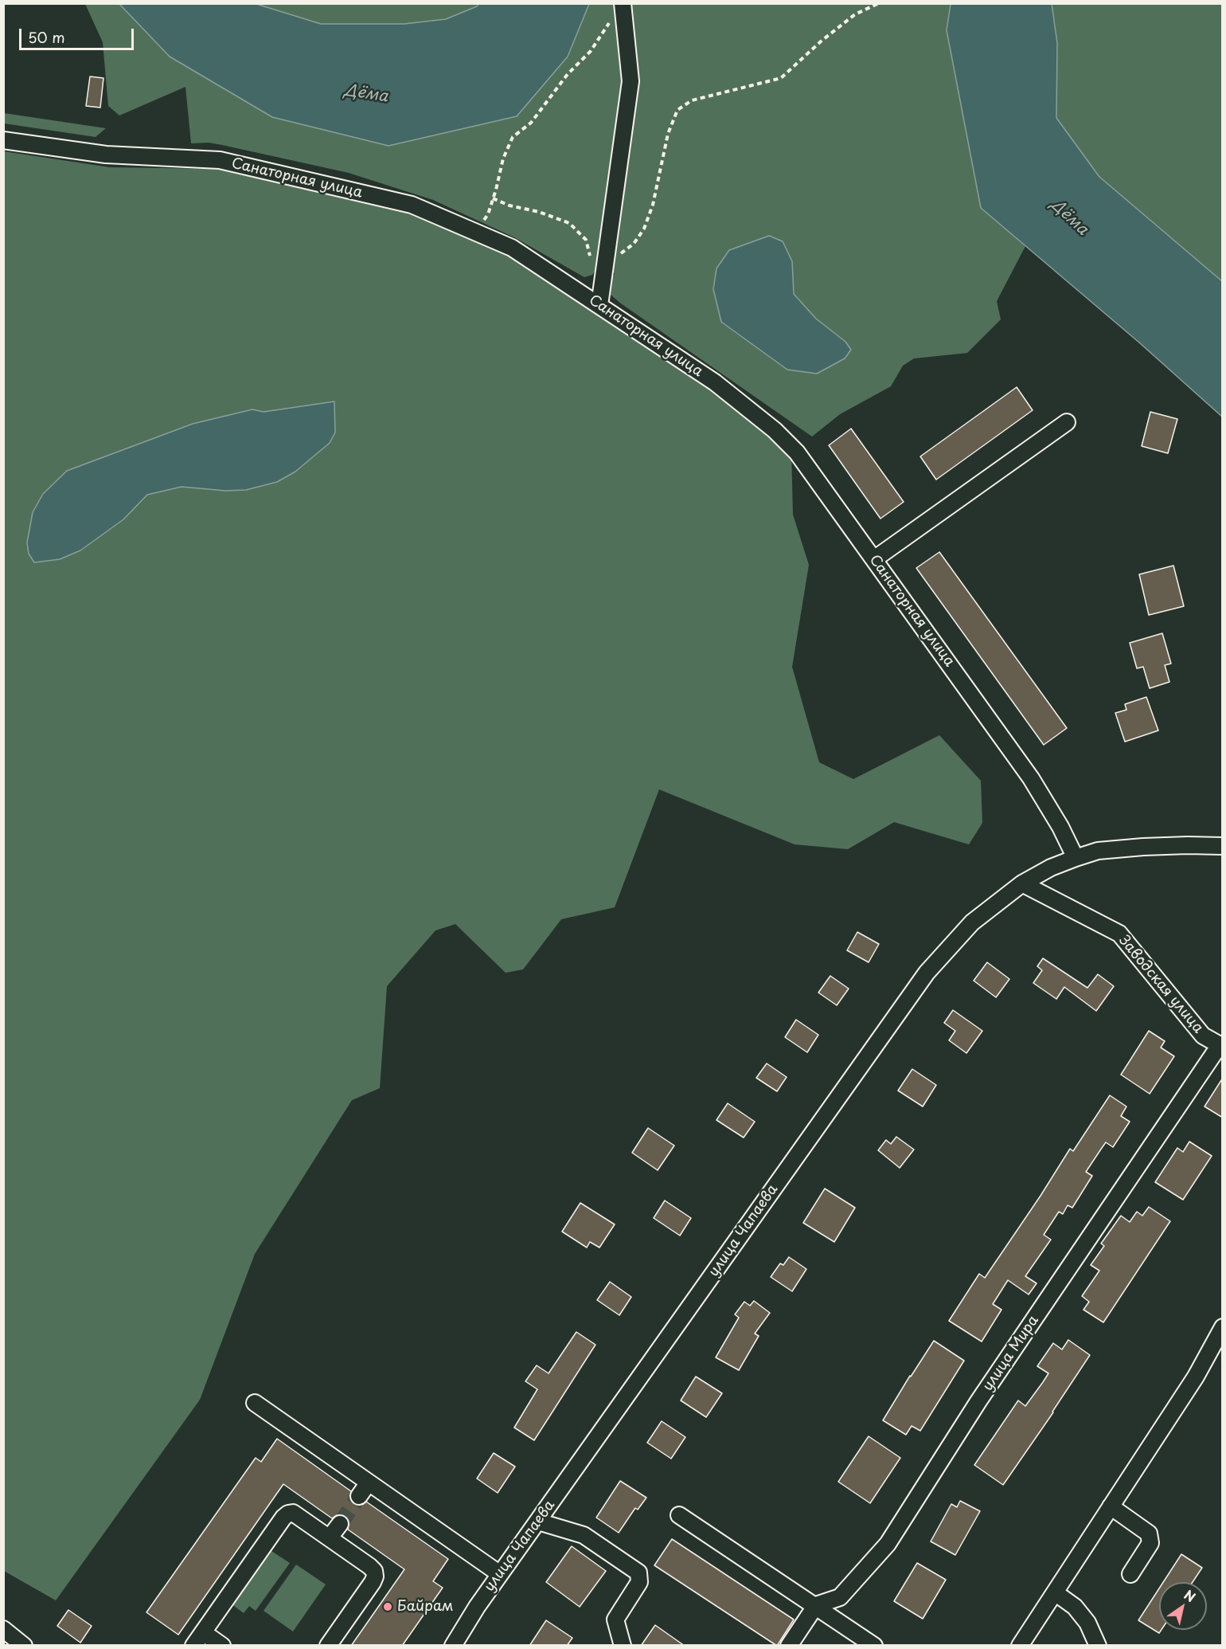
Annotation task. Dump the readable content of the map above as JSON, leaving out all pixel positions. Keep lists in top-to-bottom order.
{
  "streets": {
    "street": [
      "Санаторная улица",
      "Заводская улица",
      "улица Чапаева",
      "улица Мира"
    ]
  },
  "crossings": [
    ["Санаторная улица", "улица Чапаева"],
    ["Заводская улица", "улица Чапаева"],
    ["Заводская улица", "улица Мира"]
  ],
  "water": ["Дёма"],
  "places": ["Байрам"],
  "scale_bar": "50 m",
  "north": "top right"
}
